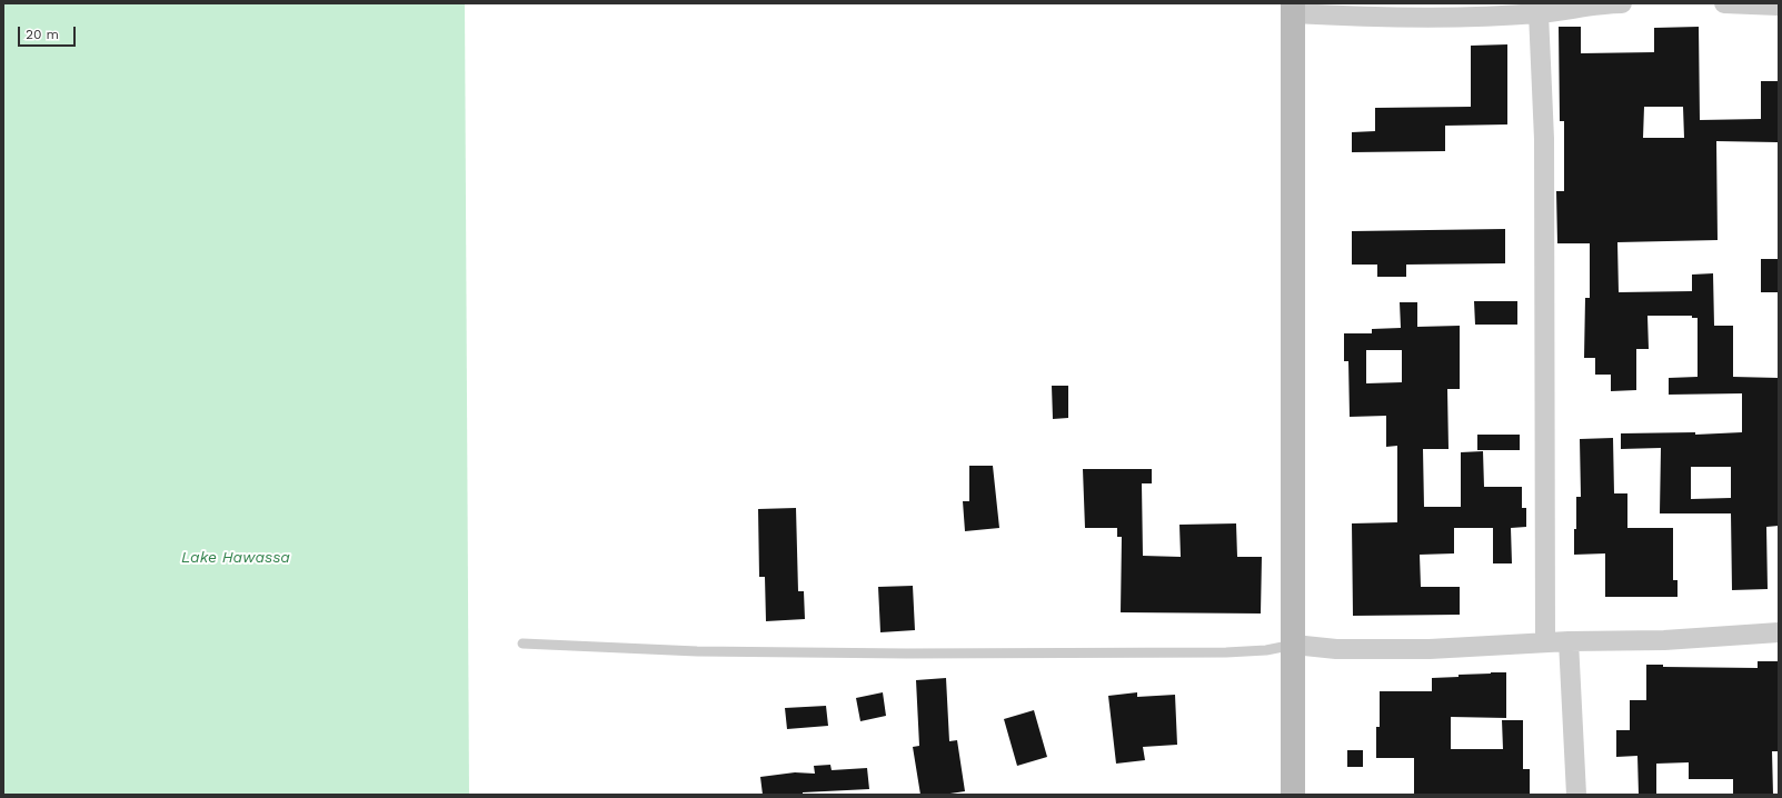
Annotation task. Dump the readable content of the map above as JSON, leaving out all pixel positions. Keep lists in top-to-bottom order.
{
  "water": ["Lake Hawassa"],
  "scale_bar": "20 m"
}
